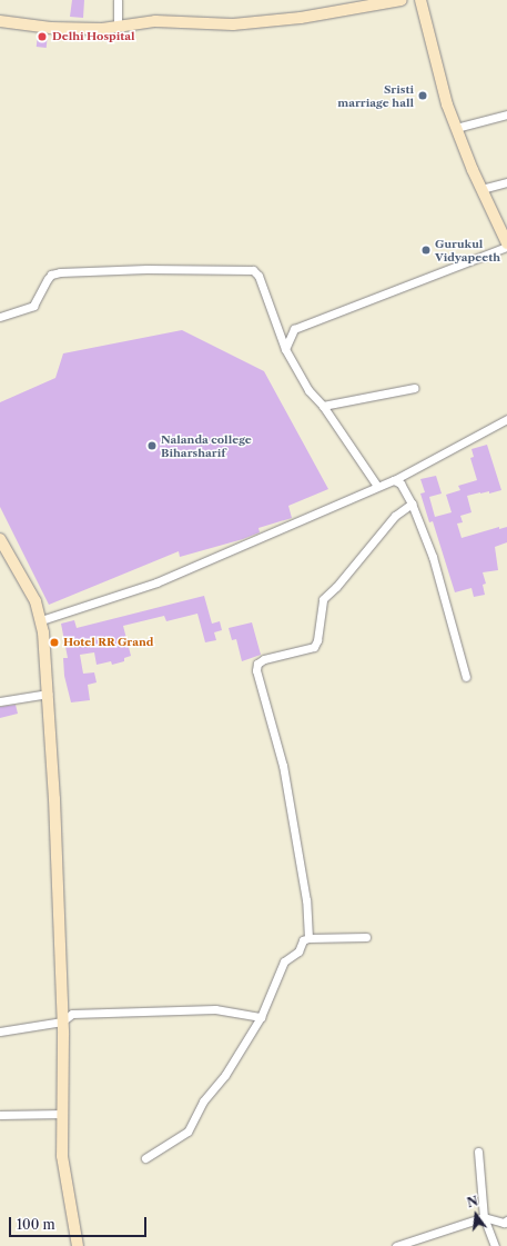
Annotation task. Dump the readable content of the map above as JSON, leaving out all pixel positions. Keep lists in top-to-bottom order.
{
  "places": [
    "Delhi Hospital",
    "Sristi marriage hall",
    "Gurukul Vidyapeeth",
    "Nalanda college Biharsharif",
    "Hotel RR Grand"
  ],
  "scale_bar": "100 m",
  "north": "top"
}
